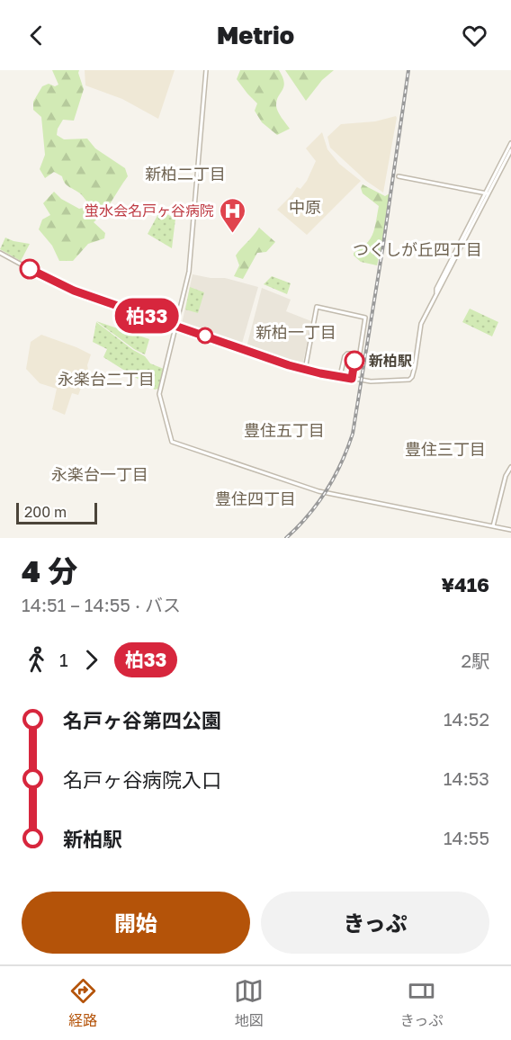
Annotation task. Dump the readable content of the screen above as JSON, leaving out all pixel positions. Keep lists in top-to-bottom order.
{
  "districts": [
    "新柏二丁目",
    "中原",
    "つくしが丘四丁目",
    "新柏一丁目",
    "永楽台二丁目",
    "豊住五丁目",
    "豊住三丁目",
    "永楽台一丁目",
    "豊住四丁目"
  ],
  "places": {
    "hospital": ["蛍水会名戸ヶ谷病院"],
    "other": ["新柏駅"]
  },
  "lines": ["bus line 柏33"],
  "scale_bar": "200 m",
  "page": {
    "header": "Metrio",
    "on_map": "柏33",
    "scale": "200 m",
    "heading": ["4 分", "14:51 – 14:55 · バス", "¥416"],
    "legs": ["1", "柏33", "2駅"],
    "list": [
      {
        "name": "名戸ヶ谷第四公園",
        "value": "14:52"
      },
      {
        "name": "名戸ヶ谷病院入口",
        "value": "14:53"
      },
      {
        "name": "新柏駅",
        "value": "14:55"
      }
    ],
    "buttons": ["開始", "きっぷ"],
    "tabs": ["経路", "地図", "きっぷ"]
  }
}
